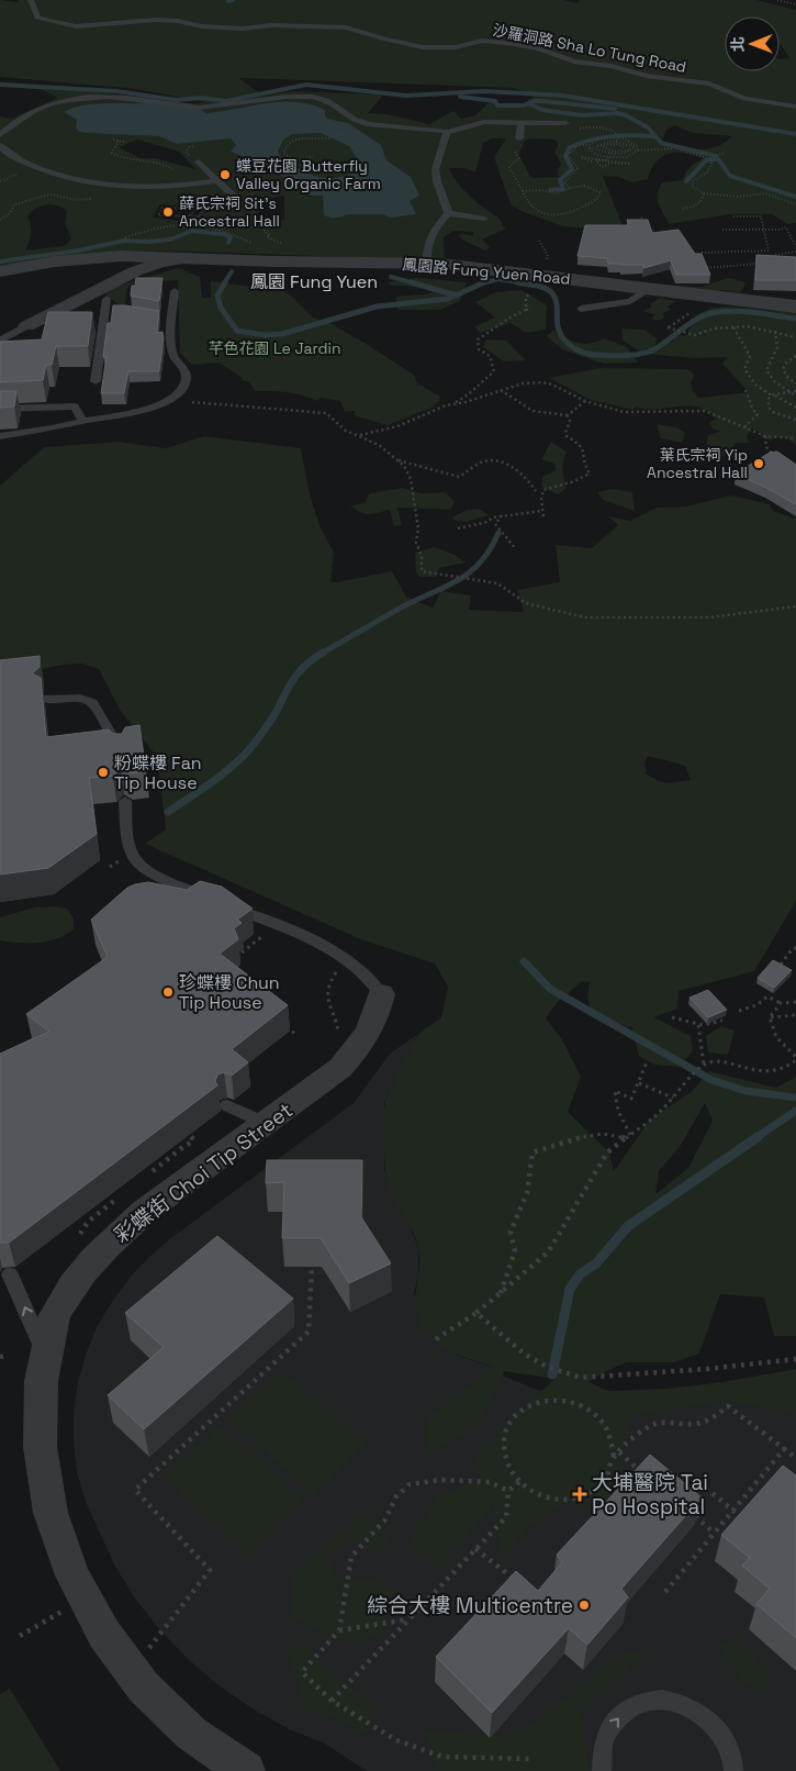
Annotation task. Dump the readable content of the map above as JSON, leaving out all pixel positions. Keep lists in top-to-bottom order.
{
  "streets": {
    "street": ["鳳園路 Fung Yuen Road", "彩蝶街 Choi Tip Street"],
    "lane": ["沙羅洞路 Sha Lo Tung Road"]
  },
  "districts": ["鳳園 Fung Yuen"],
  "parks": ["芊色花園 Le Jardin"],
  "places": {
    "other": [
      "蝶豆花園 Butterfly Valley Organic Farm",
      "薛氏宗祠 Sit's Ancestral Hall",
      "葉氏宗祠 Yip Ancestral Hall",
      "粉蝶樓 Fan Tip House",
      "珍蝶樓 Chun Tip House",
      "綜合大樓 Multicentre"
    ],
    "health": ["大埔醫院 Tai Po Hospital"]
  },
  "north": "left"
}
